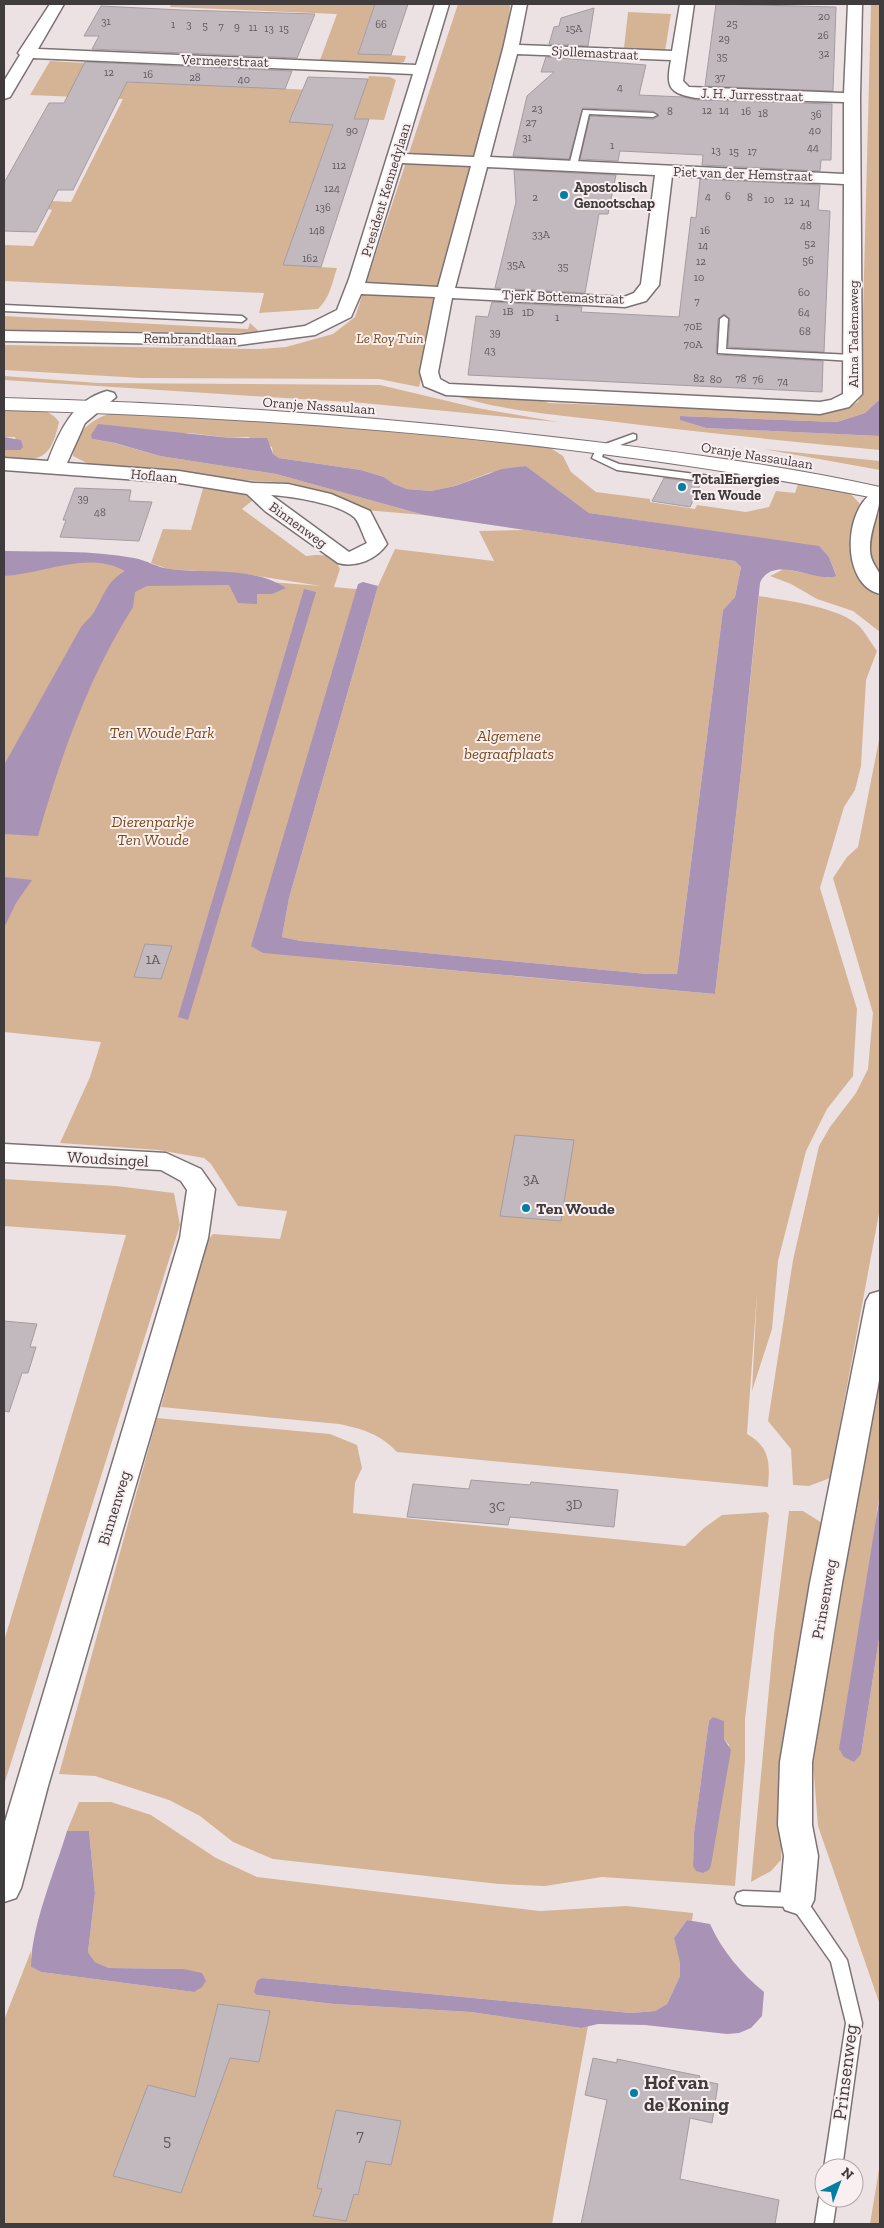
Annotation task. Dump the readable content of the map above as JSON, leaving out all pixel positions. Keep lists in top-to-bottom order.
{
  "streets": {
    "main road": ["Oranje Nassaulaan"],
    "street": [
      "Sjollemastraat",
      "Vermeerstraat",
      "J. H. Jurresstraat",
      "Piet van der Hemstraat",
      "President Kennedylaan",
      "Tjerk Bottemastraat",
      "Alma Tademaweg",
      "Rembrandtlaan",
      "Hoflaan",
      "Binnenweg",
      "Woudsingel",
      "Prinsenweg"
    ]
  },
  "crossings": [
    ["Sjollemastraat", "J. H. Jurresstraat"],
    ["Vermeerstraat", "President Kennedylaan"],
    ["J. H. Jurresstraat", "Alma Tademaweg"],
    ["Piet van der Hemstraat", "President Kennedylaan"],
    ["Piet van der Hemstraat", "Tjerk Bottemastraat"],
    ["Piet van der Hemstraat", "Alma Tademaweg"],
    ["President Kennedylaan", "Rembrandtlaan"],
    ["Tjerk Bottemastraat", "Alma Tademaweg"],
    ["Hoflaan", "Binnenweg"],
    ["Binnenweg", "Woudsingel"]
  ],
  "parks": [
    "Le Roy Tuin",
    "Ten Woude Park",
    "Algemene begraafplaats",
    "Dierenparkje Ten Woude"
  ],
  "places": [
    "Apostolisch Genootschap",
    "TotalEnergies Ten Woude",
    "Ten Woude",
    "Hof van de Koning"
  ],
  "house_numbers": [
    "20",
    "31",
    "25",
    "1",
    "3",
    "66",
    "5",
    "7",
    "9",
    "11",
    "13",
    "15",
    "15A",
    "26",
    "29",
    "32",
    "35",
    "12",
    "16",
    "28",
    "37",
    "40",
    "4",
    "23",
    "12",
    "14",
    "8",
    "16",
    "18",
    "36",
    "27",
    "90",
    "40",
    "31",
    "1",
    "44",
    "13",
    "15",
    "17",
    "112",
    "124",
    "4",
    "6",
    "2",
    "8",
    "10",
    "12",
    "14",
    "136",
    "48",
    "148",
    "16",
    "33A",
    "52",
    "14",
    "162",
    "56",
    "12",
    "35A",
    "35",
    "10",
    "60",
    "7",
    "1B",
    "1D",
    "64",
    "1",
    "70E",
    "68",
    "39",
    "70A",
    "43",
    "82",
    "78",
    "80",
    "76",
    "74",
    "39",
    "48",
    "1A",
    "3A",
    "3D",
    "3C",
    "7",
    "5"
  ],
  "north": "top right"
}
